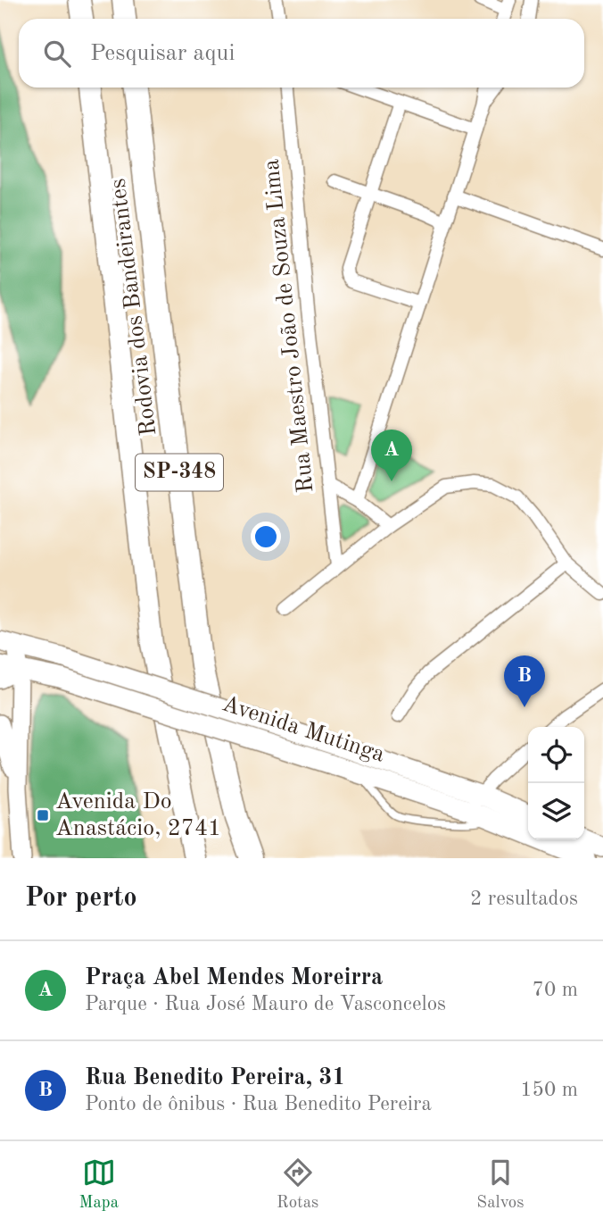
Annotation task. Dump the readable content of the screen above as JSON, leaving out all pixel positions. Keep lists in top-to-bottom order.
{
  "streets": {
    "highway": ["Rodovia dos Bandeirantes", "SP-348"],
    "main road": ["Avenida Mutinga"],
    "street": ["Rua Maestro João de Souza Lima"]
  },
  "places": {
    "transit": ["Avenida Do Anastácio, 2741"]
  },
  "page": {
    "search": "Pesquisar aqui",
    "pins": ["A", "B"],
    "heading": ["Por perto", "2 resultados"],
    "list": [
      {
        "mark": "A",
        "name": "Praça Abel Mendes Moreirra",
        "note": "Parque · Rua José Mauro de Vasconcelos",
        "value": "70 m"
      },
      {
        "mark": "B",
        "name": "Rua Benedito Pereira, 31",
        "note": "Ponto de ônibus · Rua Benedito Pereira",
        "value": "150 m"
      }
    ],
    "nav": ["Mapa", "Rotas", "Salvos"]
  }
}
